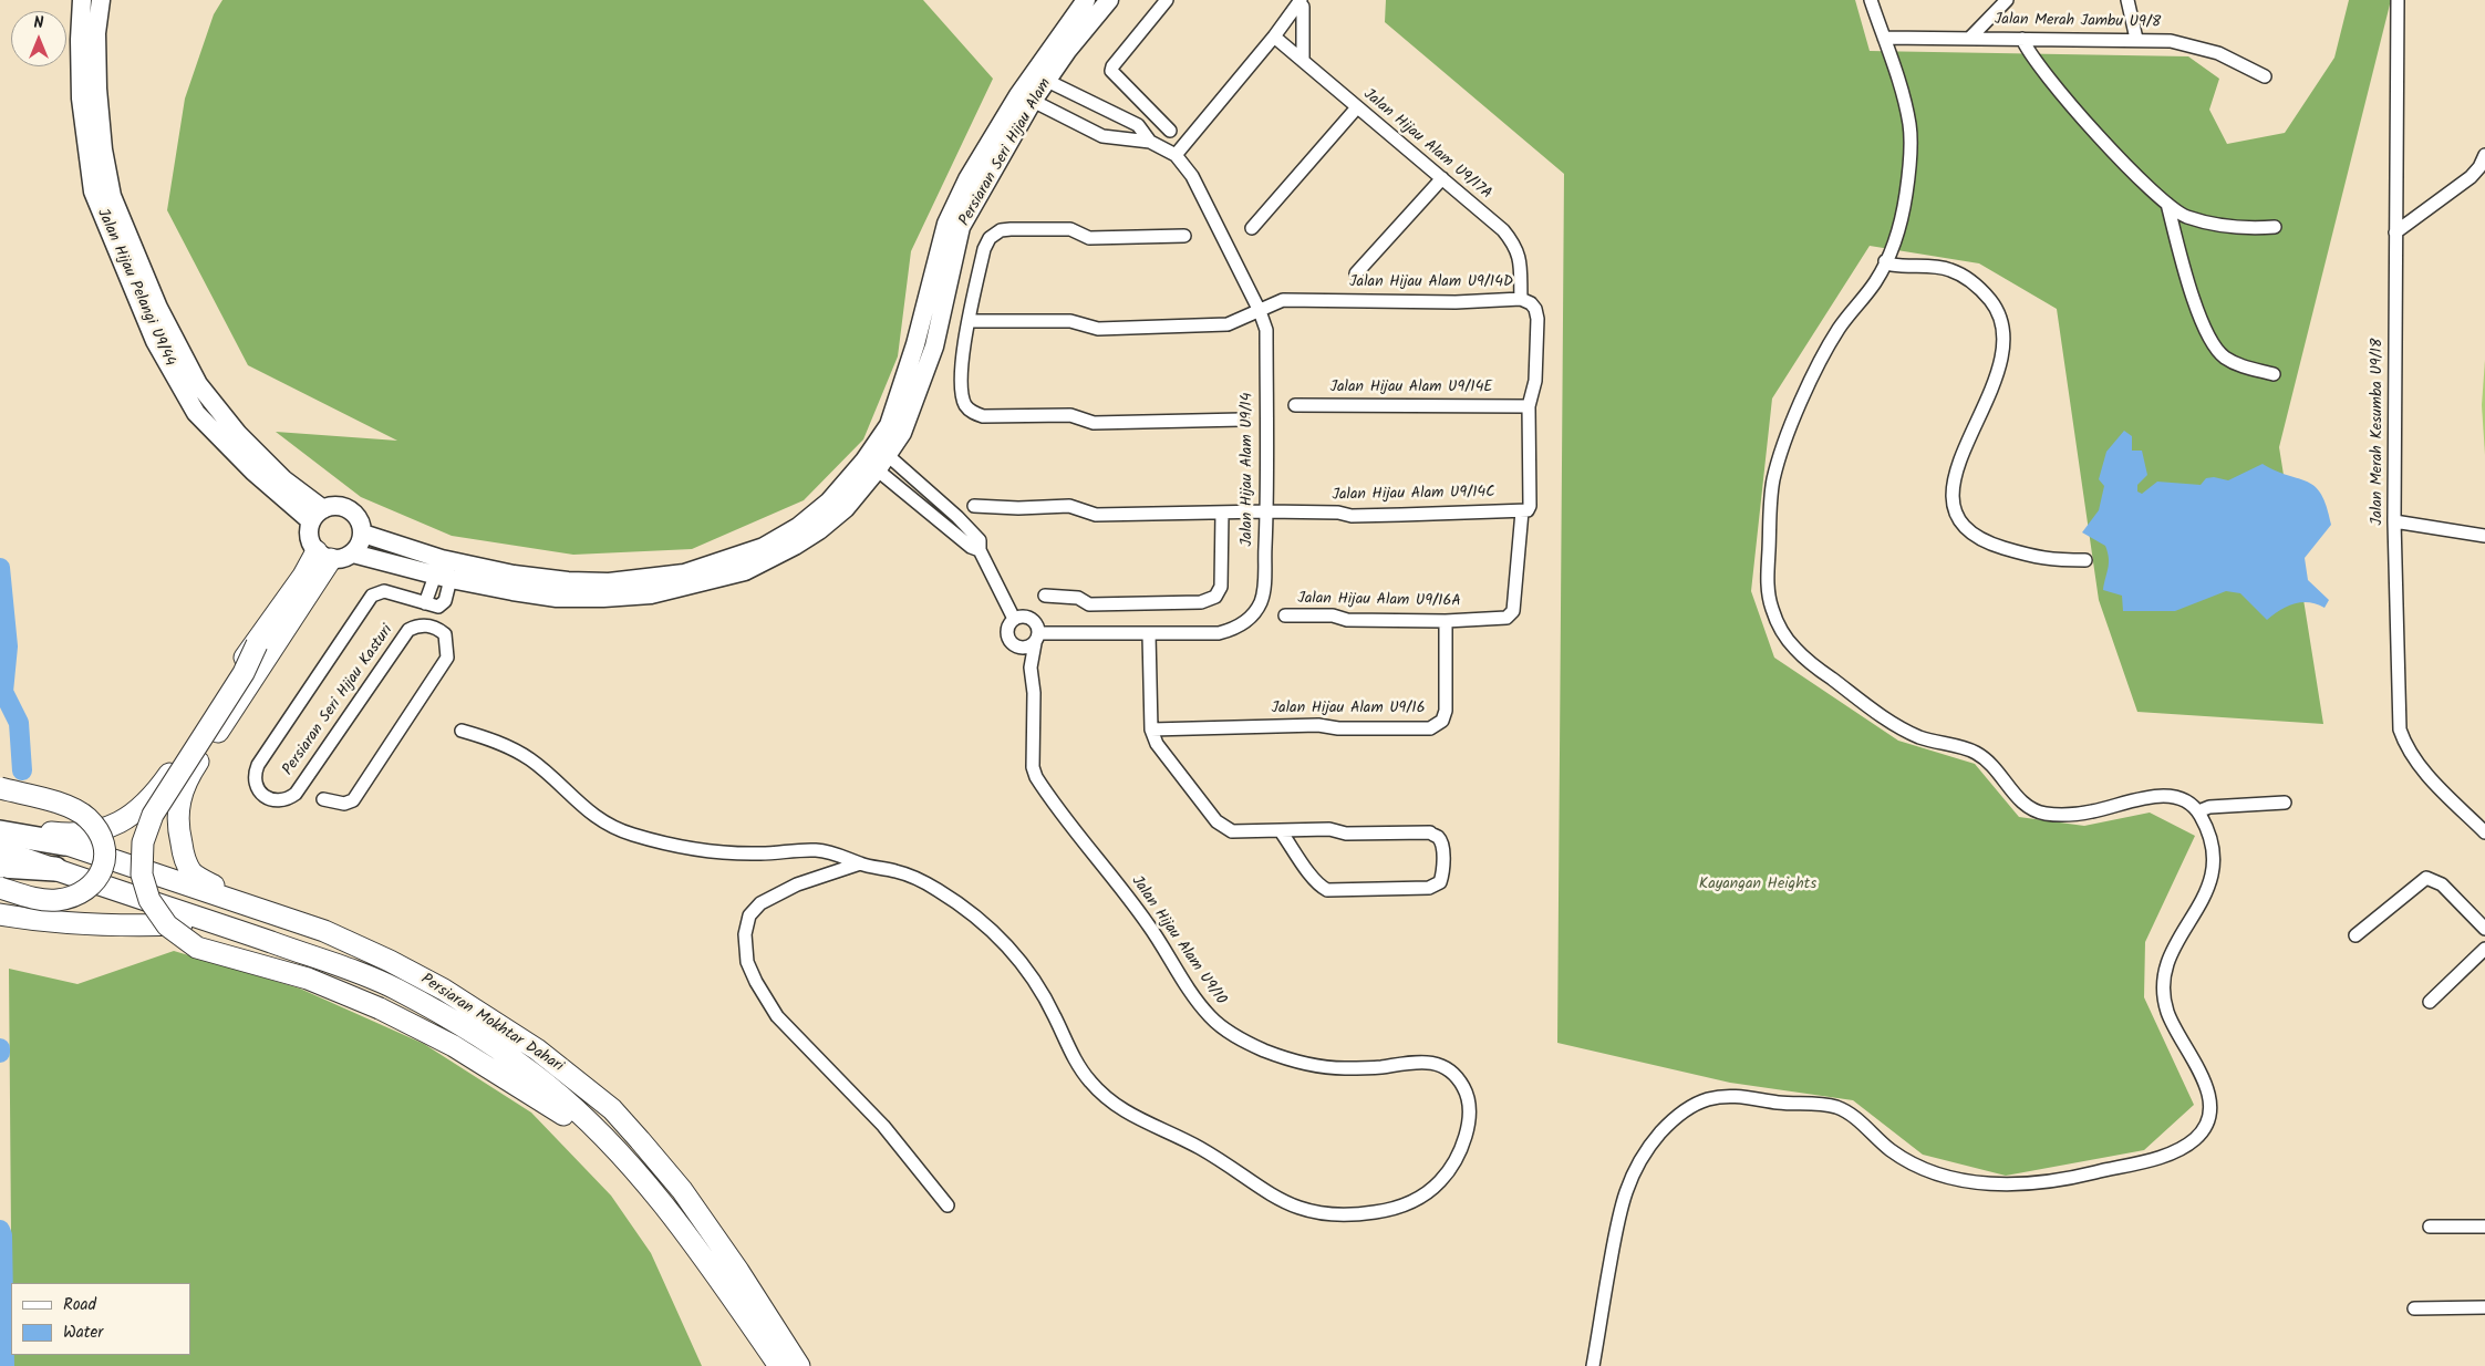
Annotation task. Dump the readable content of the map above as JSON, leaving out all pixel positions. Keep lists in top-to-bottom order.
{
  "streets": {
    "main road": ["Persiaran Mokhtar Dahari"],
    "street": [
      "Jalan Merah Jambu U9/8",
      "Jalan Hijau Alam U9/17A",
      "Persiaran Seri Hijau Alam",
      "Jalan Hijau Alam U9/14D",
      "Jalan Hijau Pelangi U9/44",
      "Jalan Hijau Alam U9/14E",
      "Jalan Merah Kesumba U9/18",
      "Jalan Hijau Alam U9/14",
      "Jalan Hijau Alam U9/14C",
      "Jalan Hijau Alam U9/16A",
      "Persiaran Seri Hijau Kasturi",
      "Jalan Hijau Alam U9/16",
      "Jalan Hijau Alam U9/10"
    ]
  },
  "crossings": [
    ["Jalan Hijau Alam U9/17A", "Jalan Hijau Alam U9/14D"],
    ["Persiaran Seri Hijau Alam", "Jalan Hijau Pelangi U9/44"],
    ["Jalan Hijau Alam U9/14D", "Jalan Hijau Alam U9/14E"],
    ["Jalan Hijau Alam U9/14D", "Jalan Hijau Alam U9/14"],
    ["Jalan Hijau Alam U9/14D", "Jalan Hijau Alam U9/14C"],
    ["Jalan Hijau Alam U9/14D", "Jalan Hijau Alam U9/16A"],
    ["Jalan Hijau Alam U9/14", "Jalan Hijau Alam U9/14C"],
    ["Jalan Hijau Alam U9/14", "Jalan Hijau Alam U9/10"],
    ["Jalan Hijau Alam U9/16A", "Jalan Hijau Alam U9/16"]
  ],
  "parks": ["Kayangan Heights"],
  "legend": ["Road", "Water"],
  "north": "top"
}
